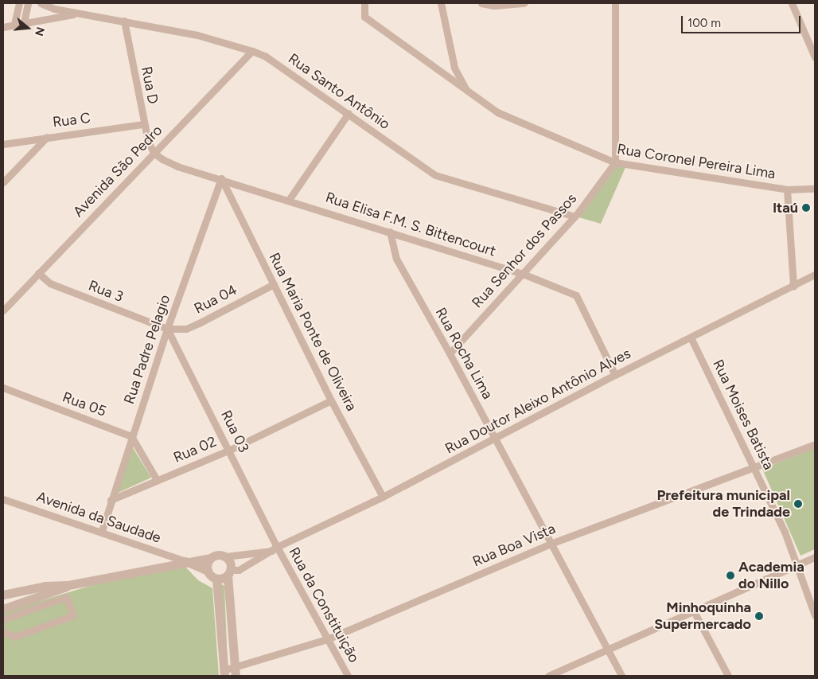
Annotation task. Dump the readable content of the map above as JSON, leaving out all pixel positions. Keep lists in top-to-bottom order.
{
  "streets": {
    "street": [
      "Rua D",
      "Rua Santo Antônio",
      "Rua C",
      "Rua Coronel Pereira Lima",
      "Avenida São Pedro",
      "Rua Elisa F.M. S. Bittencourt",
      "Rua Senhor dos Passos",
      "Rua 3",
      "Rua 04",
      "Rua Maria Ponte de Oliveira",
      "Rua Padre Pelagio",
      "Rua Rocha Lima",
      "Rua Doutor Aleixo Antônio Alves",
      "Rua 05",
      "Rua Moises Batista",
      "Rua 03",
      "Rua 02",
      "Avenida da Saudade",
      "Rua Boa Vista",
      "Rua da Constituição"
    ]
  },
  "crossings": [
    ["Rua D", "Rua Santo Antônio"],
    ["Rua D", "Rua C"],
    ["Rua D", "Avenida São Pedro"],
    ["Rua D", "Rua Elisa F.M. S. Bittencourt"],
    ["Rua Santo Antônio", "Avenida São Pedro"],
    ["Rua Santo Antônio", "Rua Senhor dos Passos"],
    ["Rua Coronel Pereira Lima", "Rua Senhor dos Passos"],
    ["Avenida São Pedro", "Rua Elisa F.M. S. Bittencourt"],
    ["Avenida São Pedro", "Rua 3"],
    ["Rua Elisa F.M. S. Bittencourt", "Rua Senhor dos Passos"],
    ["Rua Elisa F.M. S. Bittencourt", "Rua Maria Ponte de Oliveira"],
    ["Rua Elisa F.M. S. Bittencourt", "Rua Padre Pelagio"],
    ["Rua Elisa F.M. S. Bittencourt", "Rua Rocha Lima"],
    ["Rua Elisa F.M. S. Bittencourt", "Rua Doutor Aleixo Antônio Alves"],
    ["Rua Senhor dos Passos", "Rua Rocha Lima"],
    ["Rua 3", "Rua 04"],
    ["Rua 3", "Rua Padre Pelagio"],
    ["Rua 3", "Rua 03"],
    ["Rua 04", "Rua Maria Ponte de Oliveira"],
    ["Rua 04", "Rua Padre Pelagio"],
    ["Rua 04", "Rua 03"],
    ["Rua Maria Ponte de Oliveira", "Rua Padre Pelagio"],
    ["Rua Maria Ponte de Oliveira", "Rua Doutor Aleixo Antônio Alves"],
    ["Rua Maria Ponte de Oliveira", "Rua 02"],
    ["Rua Padre Pelagio", "Rua 05"],
    ["Rua Padre Pelagio", "Rua 03"],
    ["Rua Padre Pelagio", "Rua 02"],
    ["Rua Padre Pelagio", "Avenida da Saudade"],
    ["Rua Rocha Lima", "Rua Doutor Aleixo Antônio Alves"],
    ["Rua Rocha Lima", "Rua Boa Vista"],
    ["Rua Doutor Aleixo Antônio Alves", "Rua Moises Batista"],
    ["Rua Doutor Aleixo Antônio Alves", "Rua 03"],
    ["Rua Doutor Aleixo Antônio Alves", "Rua da Constituição"],
    ["Rua Moises Batista", "Rua Boa Vista"],
    ["Rua 03", "Rua 02"],
    ["Rua 03", "Rua da Constituição"],
    ["Rua Boa Vista", "Rua da Constituição"]
  ],
  "places": [
    "Itaú",
    "Prefeitura municipal de Trindade",
    "Academia do Nillo",
    "Minhoquinha Supermercado"
  ],
  "scale_bar": "100 m",
  "north": "right"
}
